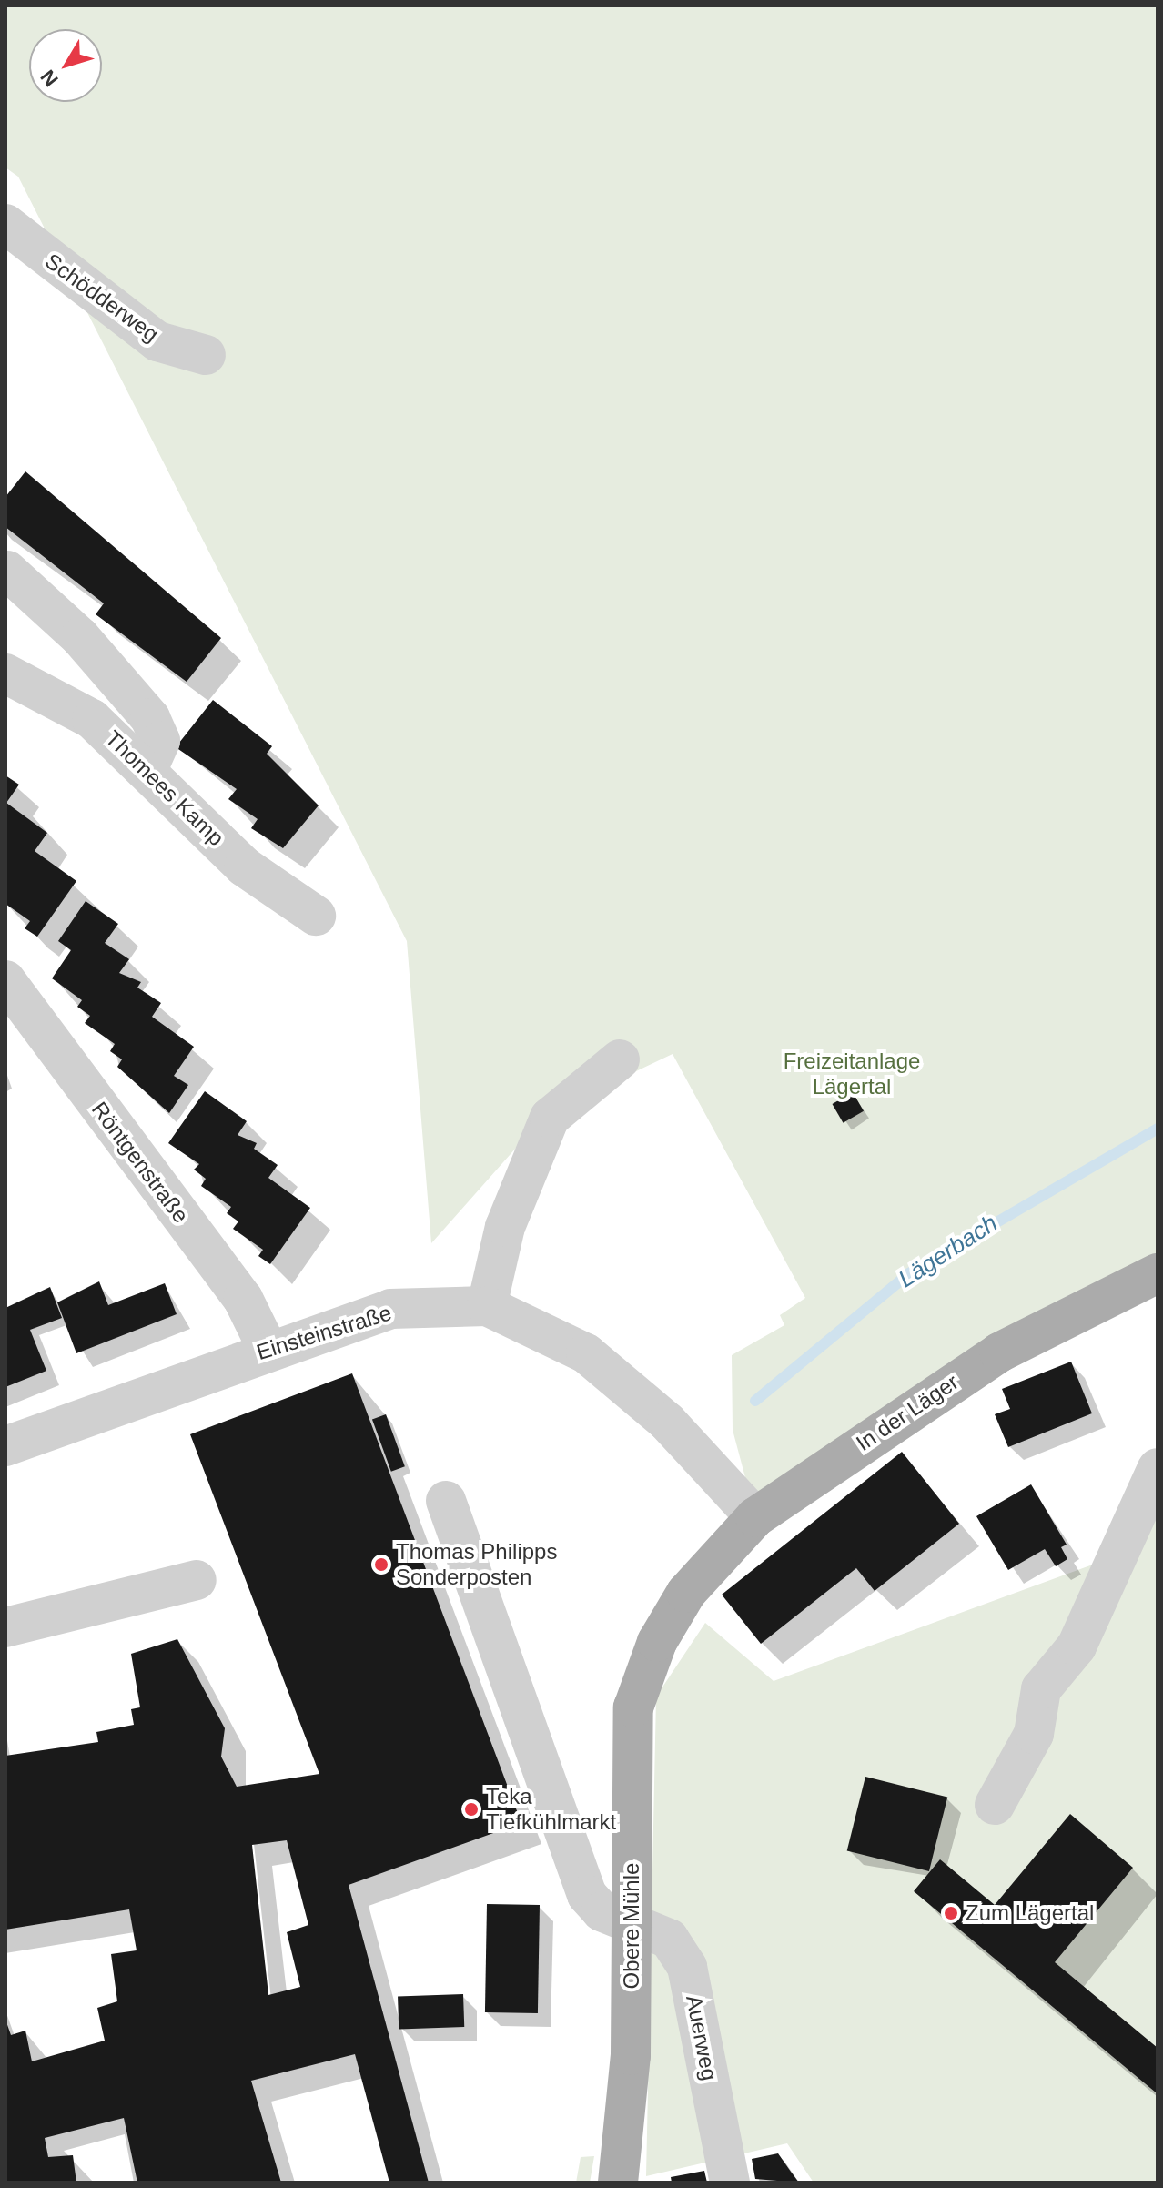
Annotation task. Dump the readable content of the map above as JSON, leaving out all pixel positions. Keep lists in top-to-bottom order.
{
  "streets": {
    "main road": ["In der Läger", "Obere Mühle"],
    "street": [
      "Schödderweg",
      "Thomees Kamp",
      "Röntgenstraße",
      "Einsteinstraße",
      "Auerweg"
    ]
  },
  "crossings": [
    ["Röntgenstraße", "Einsteinstraße"],
    ["Einsteinstraße", "In der Läger"],
    ["In der Läger", "Obere Mühle"],
    ["Obere Mühle", "Auerweg"]
  ],
  "water": ["Lägerbach"],
  "parks": ["Freizeitanlage Lägertal"],
  "places": ["Thomas Philipps Sonderposten", "Teka Tiefkühlmarkt", "Zum Lägertal"],
  "north": "bottom left"
}
